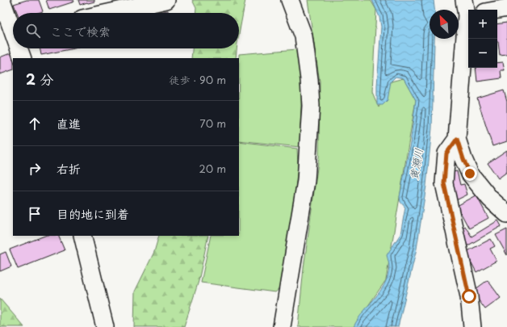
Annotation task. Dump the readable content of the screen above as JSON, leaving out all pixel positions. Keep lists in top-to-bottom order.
{
  "water": ["黄瀬川"],
  "north": "top left",
  "page": {
    "map_buttons": ["+", "−"],
    "search": "ここで検索",
    "heading": ["2 分", "徒歩 · 90 m"],
    "list": [
      ["直進", "70 m"],
      ["右折", "20 m"],
      "目的地に到着"
    ]
  }
}
